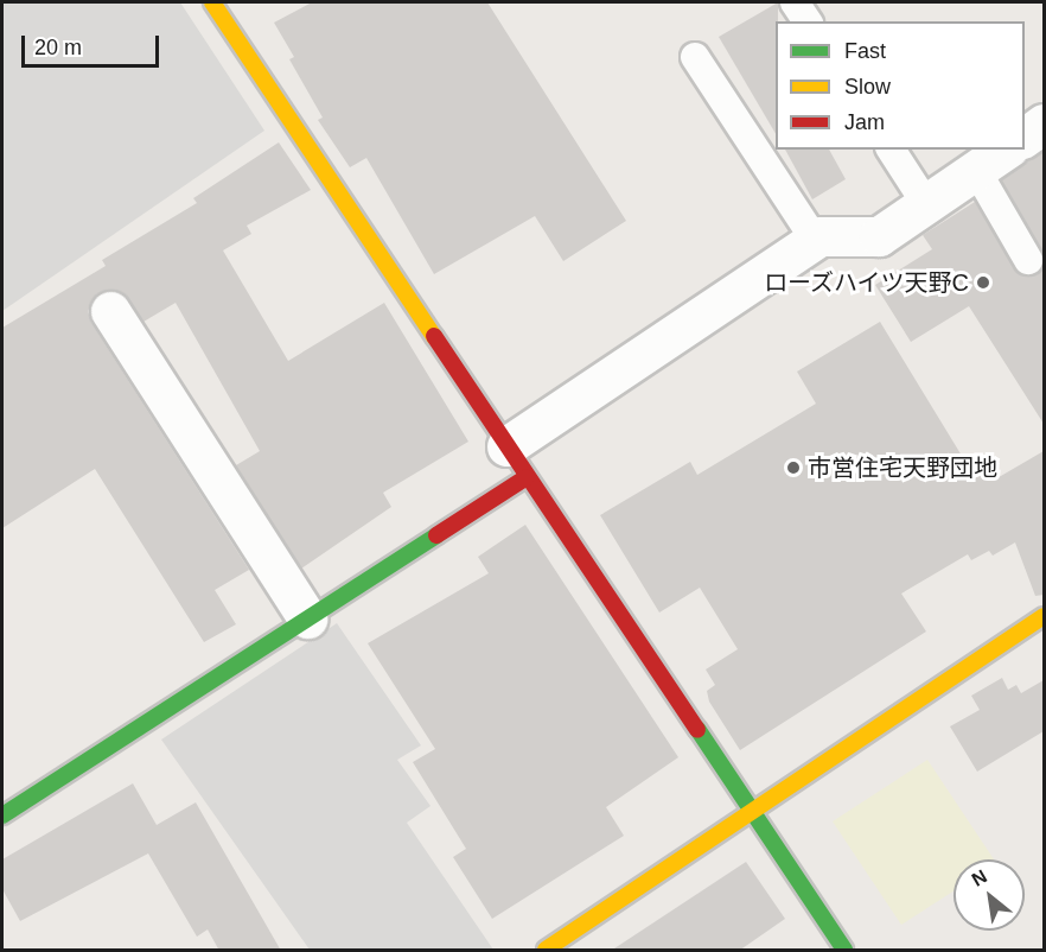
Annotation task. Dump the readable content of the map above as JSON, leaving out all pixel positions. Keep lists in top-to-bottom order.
{
  "places": ["ローズハイツ天野C", "市営住宅天野団地"],
  "legend": ["Fast", "Slow", "Jam"],
  "scale_bar": "20 m",
  "north": "top left"
}
